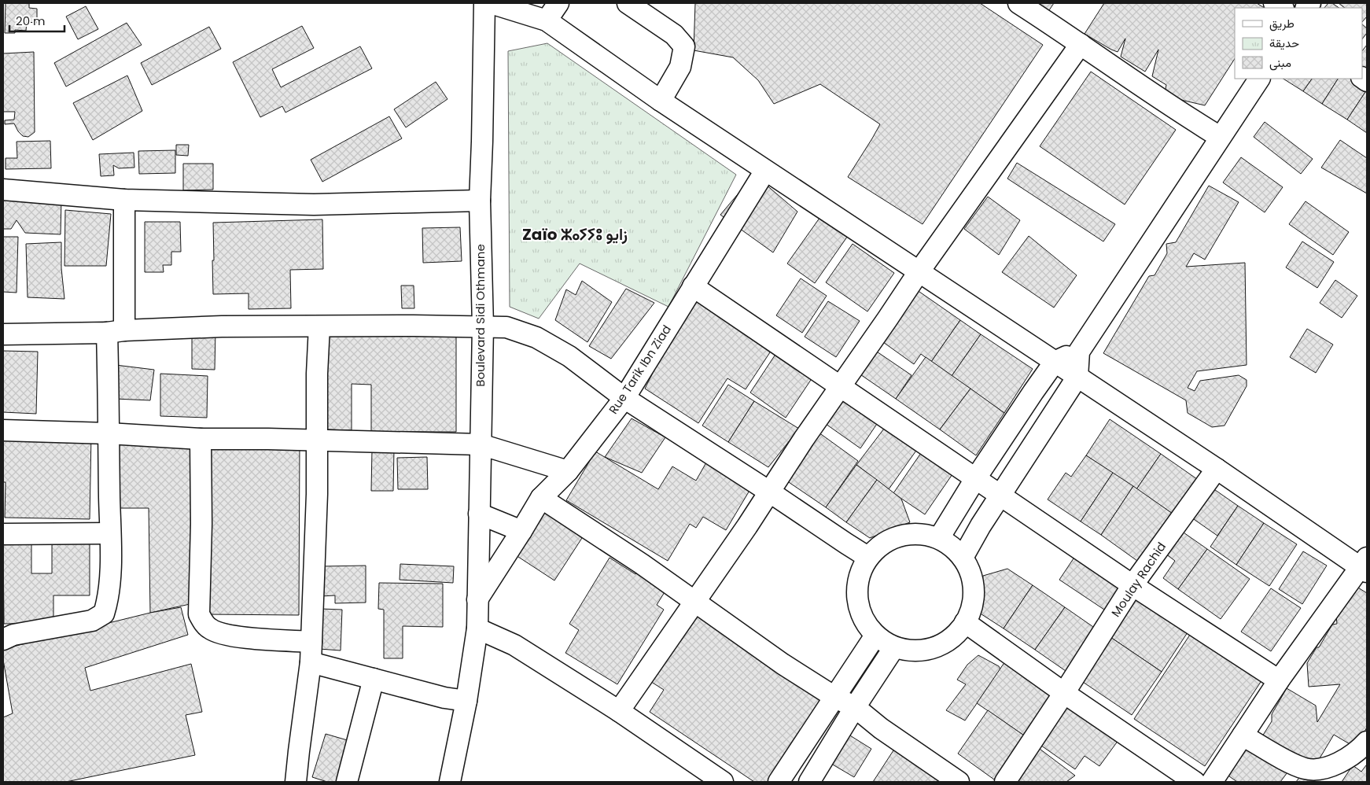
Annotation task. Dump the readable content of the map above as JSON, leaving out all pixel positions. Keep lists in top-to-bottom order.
{
  "streets": {
    "street": ["Boulevard Sidi Othmane", "Rue Tarik Ibn Ziad", "Moulay Rachid"]
  },
  "crossings": [
    ["Boulevard Sidi Othmane", "Rue Tarik Ibn Ziad"]
  ],
  "districts": ["Zaïo ⵣⴰⵢⵢⵓ زايو"],
  "legend": ["طريق", "حديقة", "مبنى"],
  "scale_bar": "20 m"
}
